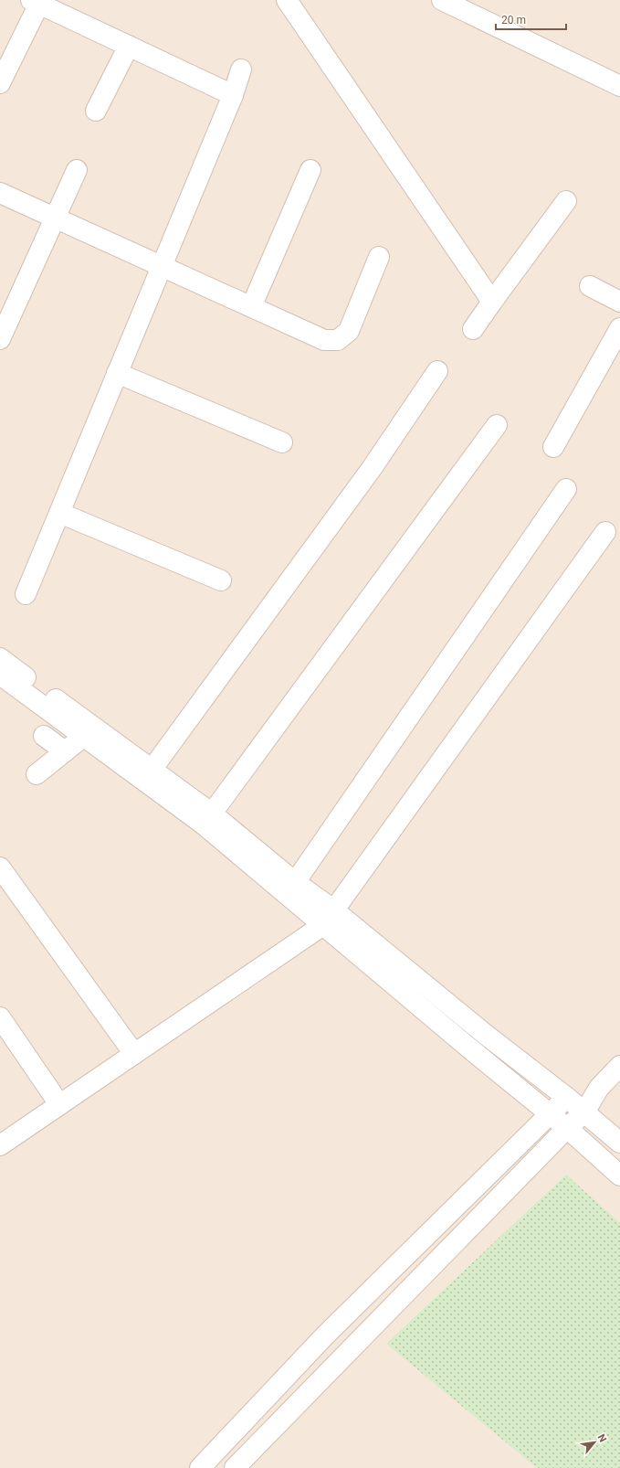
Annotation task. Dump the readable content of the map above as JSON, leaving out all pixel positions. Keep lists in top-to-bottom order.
{
  "scale_bar": "20 m",
  "north": "top right"
}
